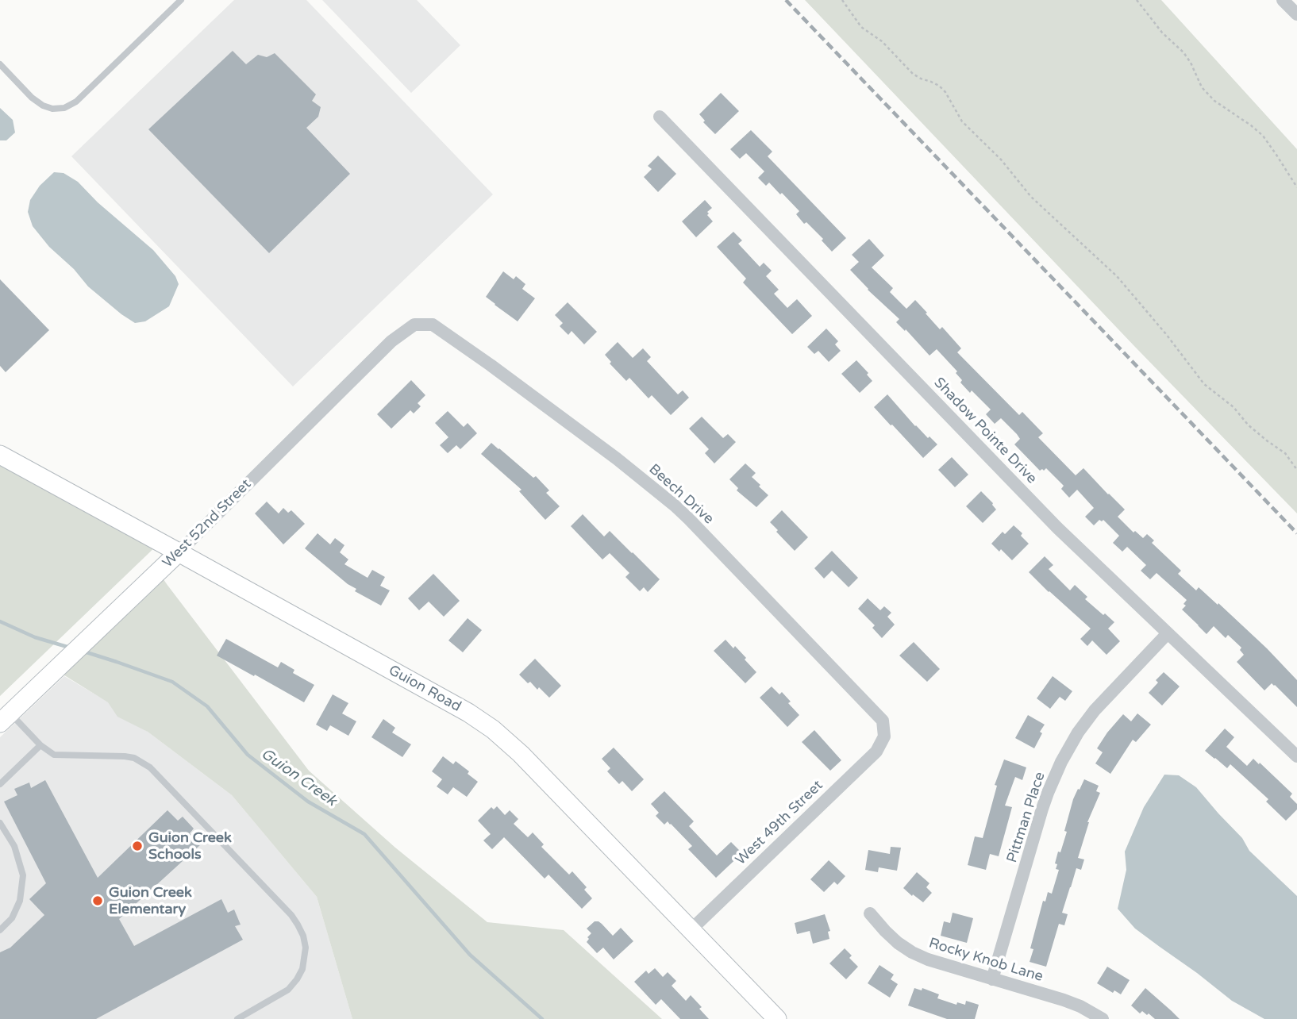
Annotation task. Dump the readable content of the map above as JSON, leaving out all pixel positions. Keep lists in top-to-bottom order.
{
  "streets": {
    "street": [
      "Shadow Pointe Drive",
      "Beech Drive",
      "West 52nd Street",
      "Guion Road",
      "Pittman Place",
      "West 49th Street",
      "Rocky Knob Lane"
    ]
  },
  "crossings": [
    ["Shadow Pointe Drive", "Pittman Place"],
    ["Beech Drive", "West 52nd Street"],
    ["Beech Drive", "West 49th Street"],
    ["West 52nd Street", "Guion Road"],
    ["Guion Road", "West 49th Street"],
    ["Pittman Place", "Rocky Knob Lane"]
  ],
  "water": ["Guion Creek"],
  "places": ["Guion Creek Schools", "Guion Creek Elementary"]
}
